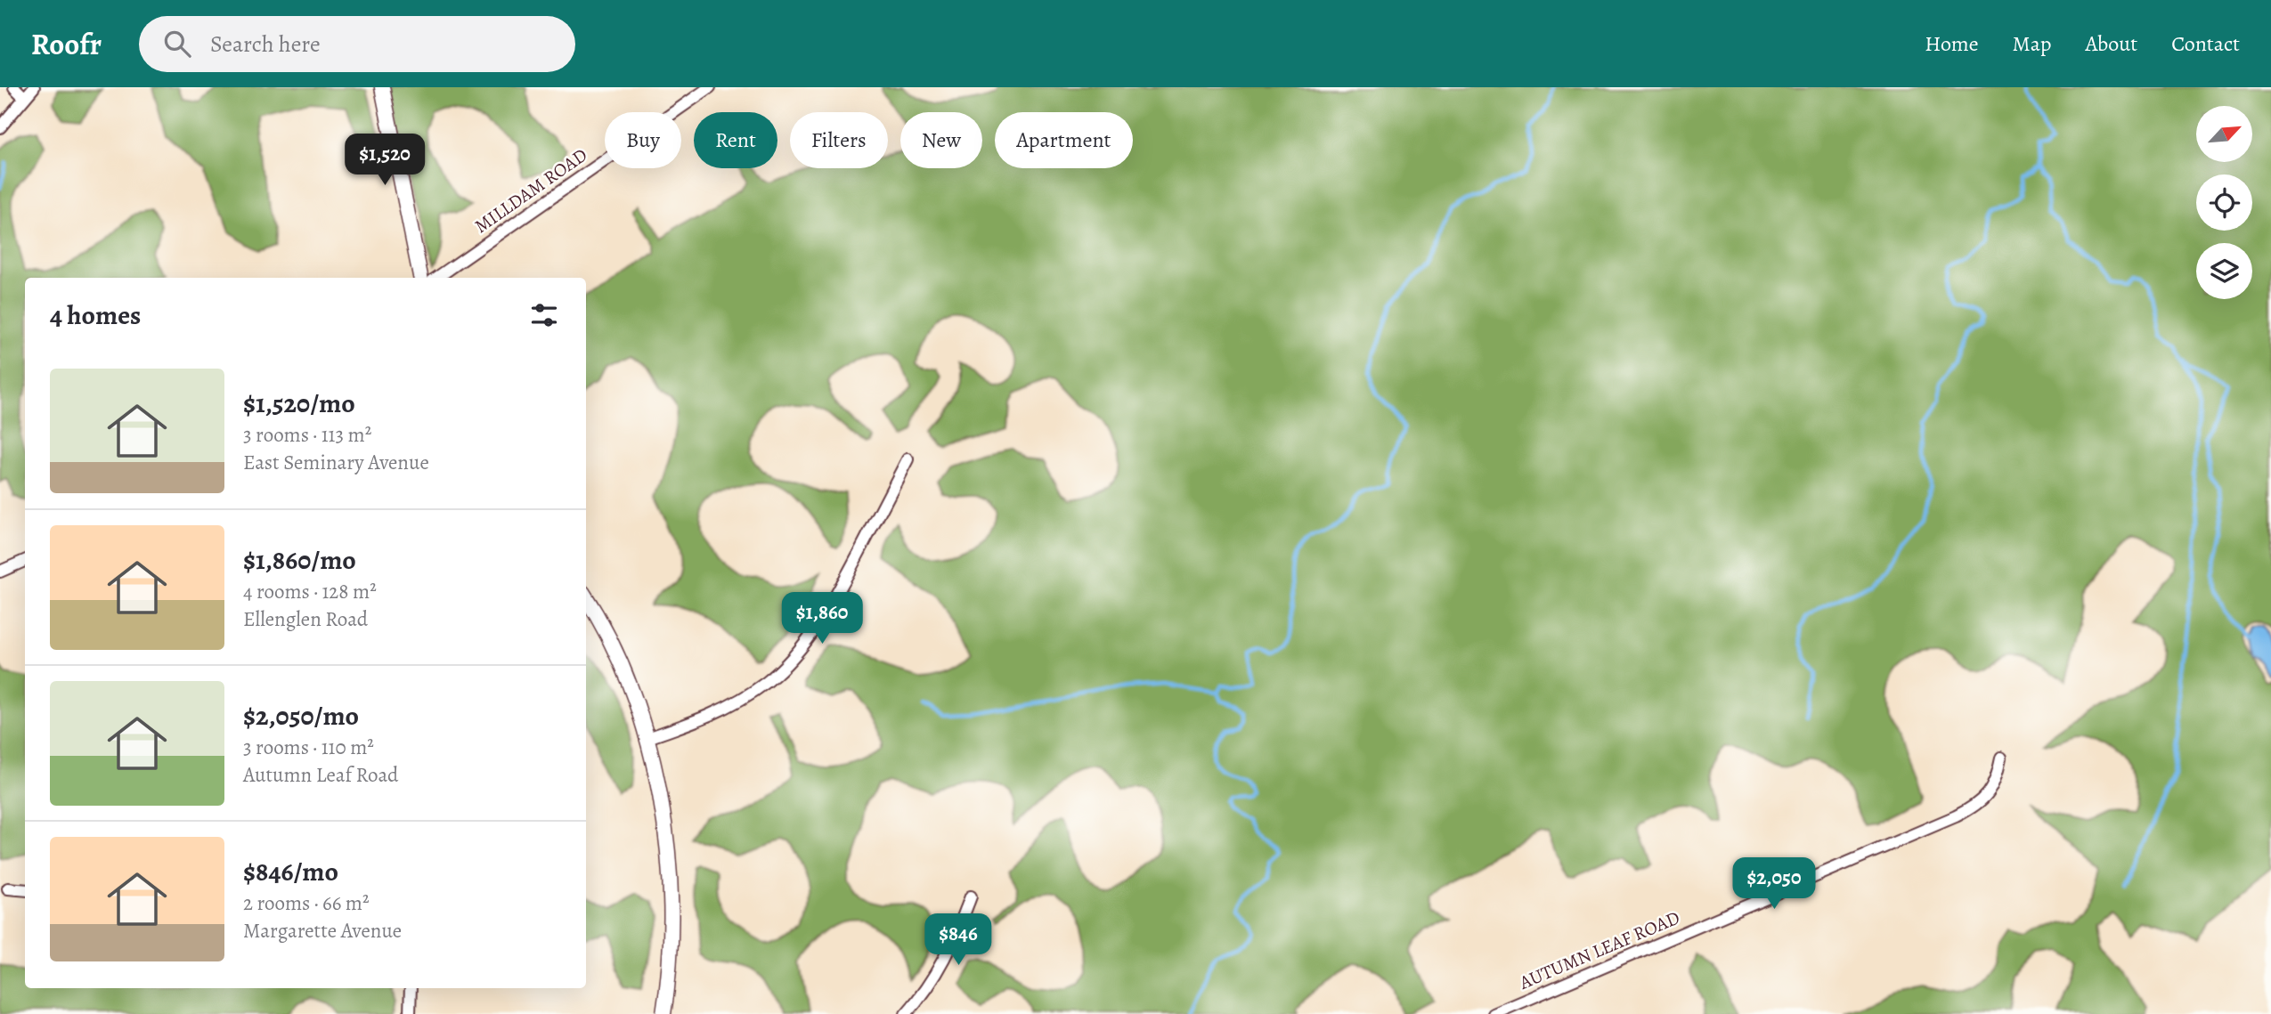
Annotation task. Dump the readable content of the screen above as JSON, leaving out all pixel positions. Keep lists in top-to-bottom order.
{
  "streets": {
    "street": ["MILLDAM ROAD", "AUTUMN LEAF ROAD"]
  },
  "north": "top right",
  "page": {
    "header": "Roofr",
    "search": "Search here",
    "nav": [
      "Home",
      "Map",
      "About",
      "Contact"
    ],
    "chip": [
      "Buy",
      "Rent",
      "Filters",
      "New",
      "Apartment"
    ],
    "price": [
      "$1,520",
      "$1,860",
      "$2,050",
      "$846"
    ],
    "heading": "4 homes",
    "list": [
      {
        "name": "$1,520/mo",
        "note": "3 rooms · 113 m² · East Seminary Avenue"
      },
      {
        "name": "$1,860/mo",
        "note": "4 rooms · 128 m² · Ellenglen Road"
      },
      {
        "name": "$2,050/mo",
        "note": "3 rooms · 110 m² · Autumn Leaf Road"
      },
      {
        "name": "$846/mo",
        "note": "2 rooms · 66 m² · Margarette Avenue"
      }
    ]
  }
}
